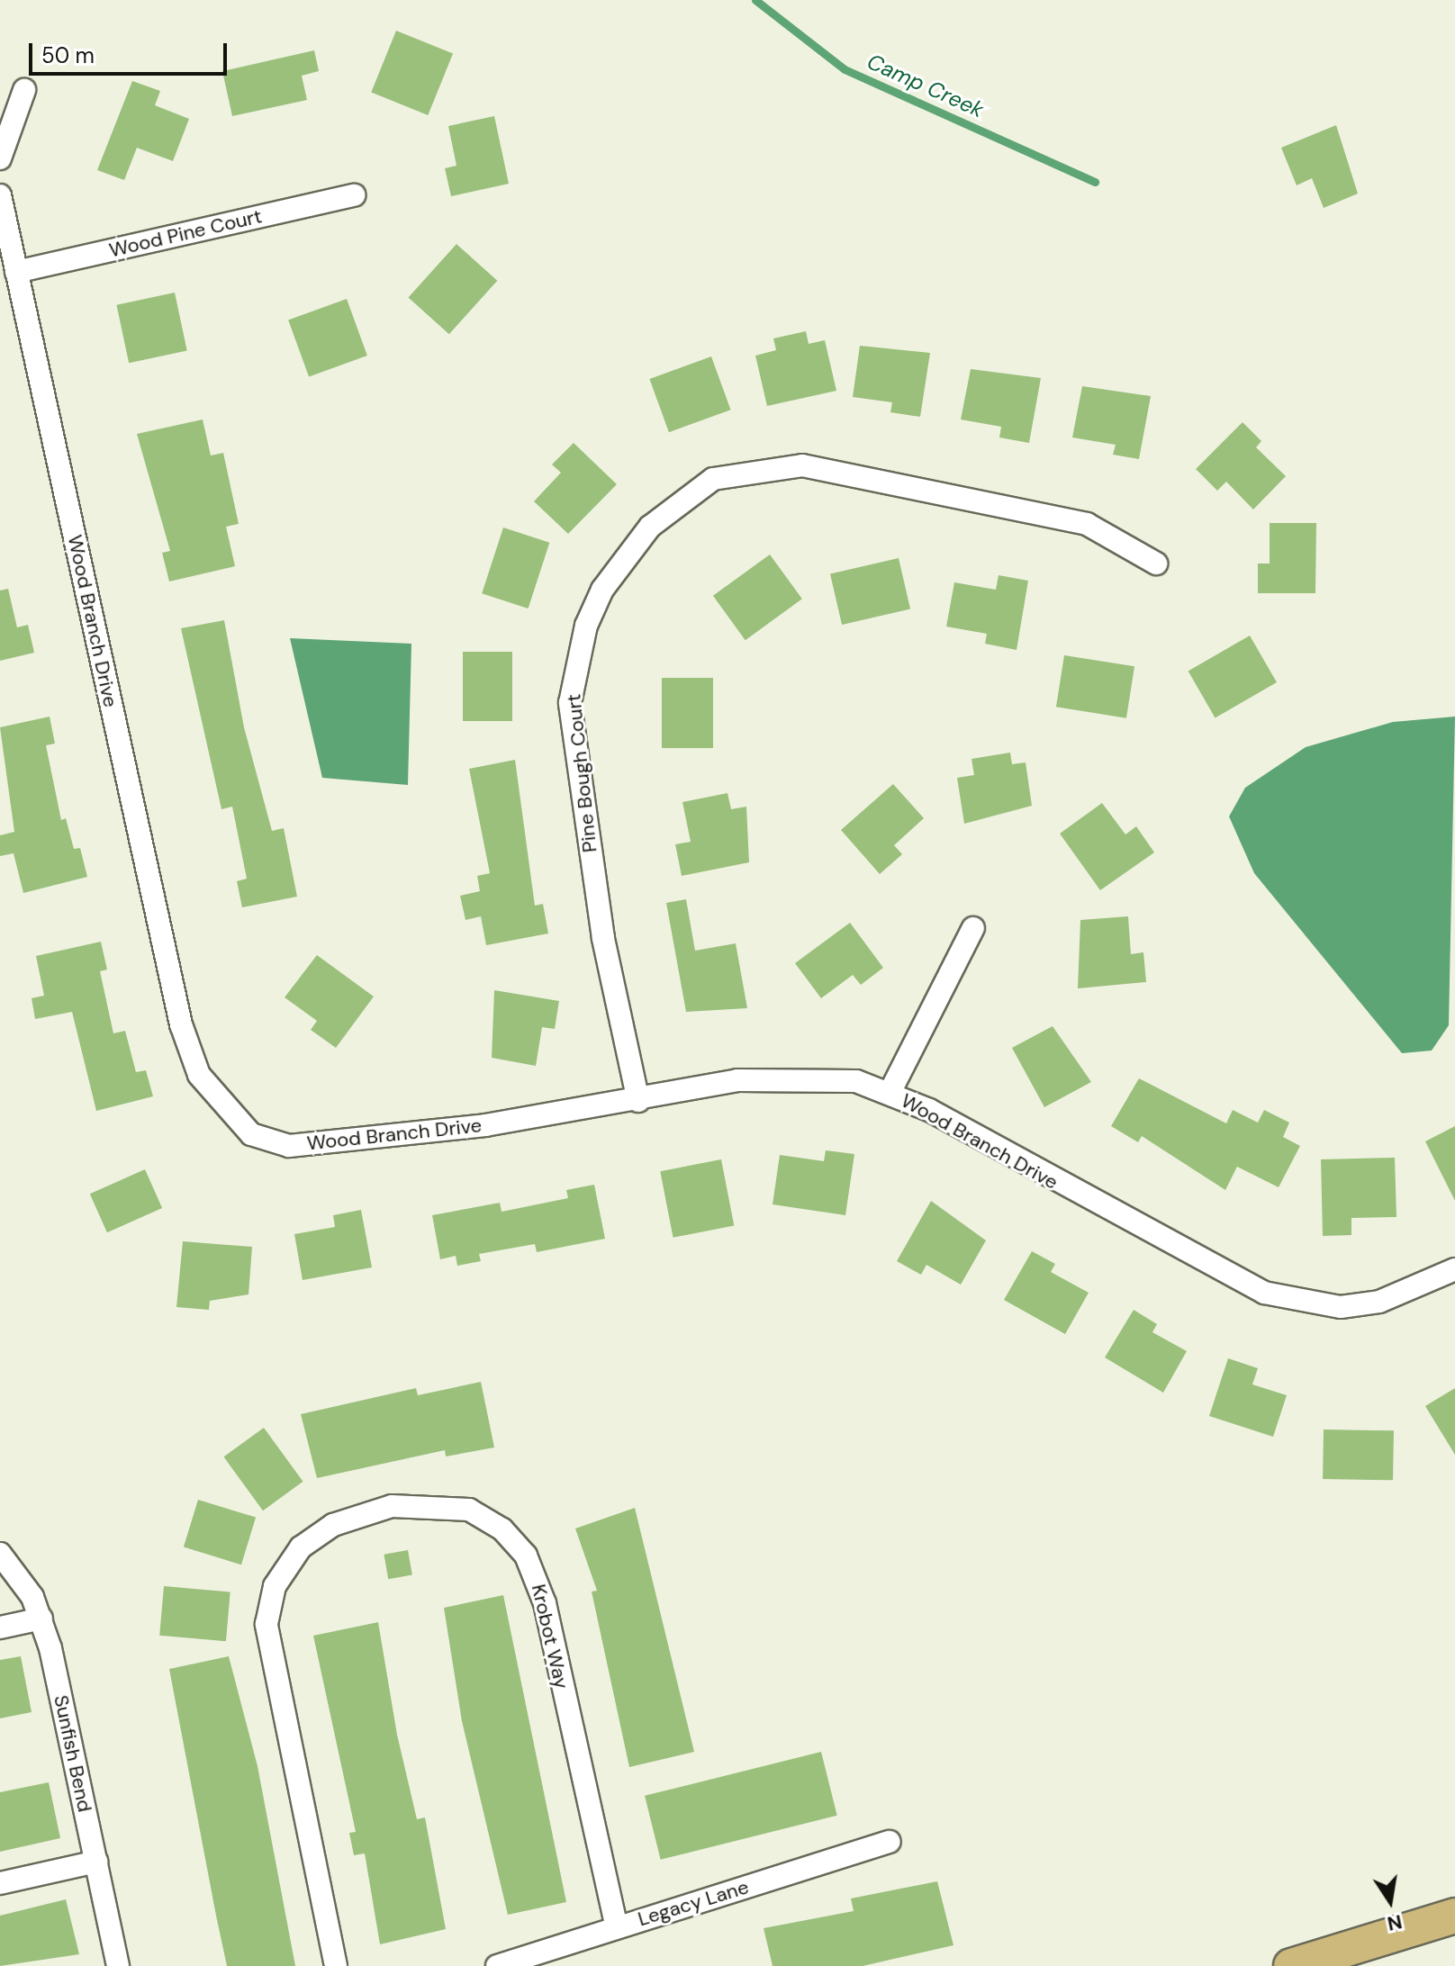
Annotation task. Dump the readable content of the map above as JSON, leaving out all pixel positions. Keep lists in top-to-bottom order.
{
  "streets": {
    "street": [
      "Wood Pine Court",
      "Wood Branch Drive",
      "Pine Bough Court",
      "Krobot Way",
      "Sunfish Bend",
      "Legacy Lane"
    ]
  },
  "crossings": [
    ["Wood Pine Court", "Wood Branch Drive"],
    ["Wood Branch Drive", "Pine Bough Court"],
    ["Krobot Way", "Legacy Lane"]
  ],
  "water": ["Camp Creek"],
  "scale_bar": "50 m",
  "north": "bottom"
}
